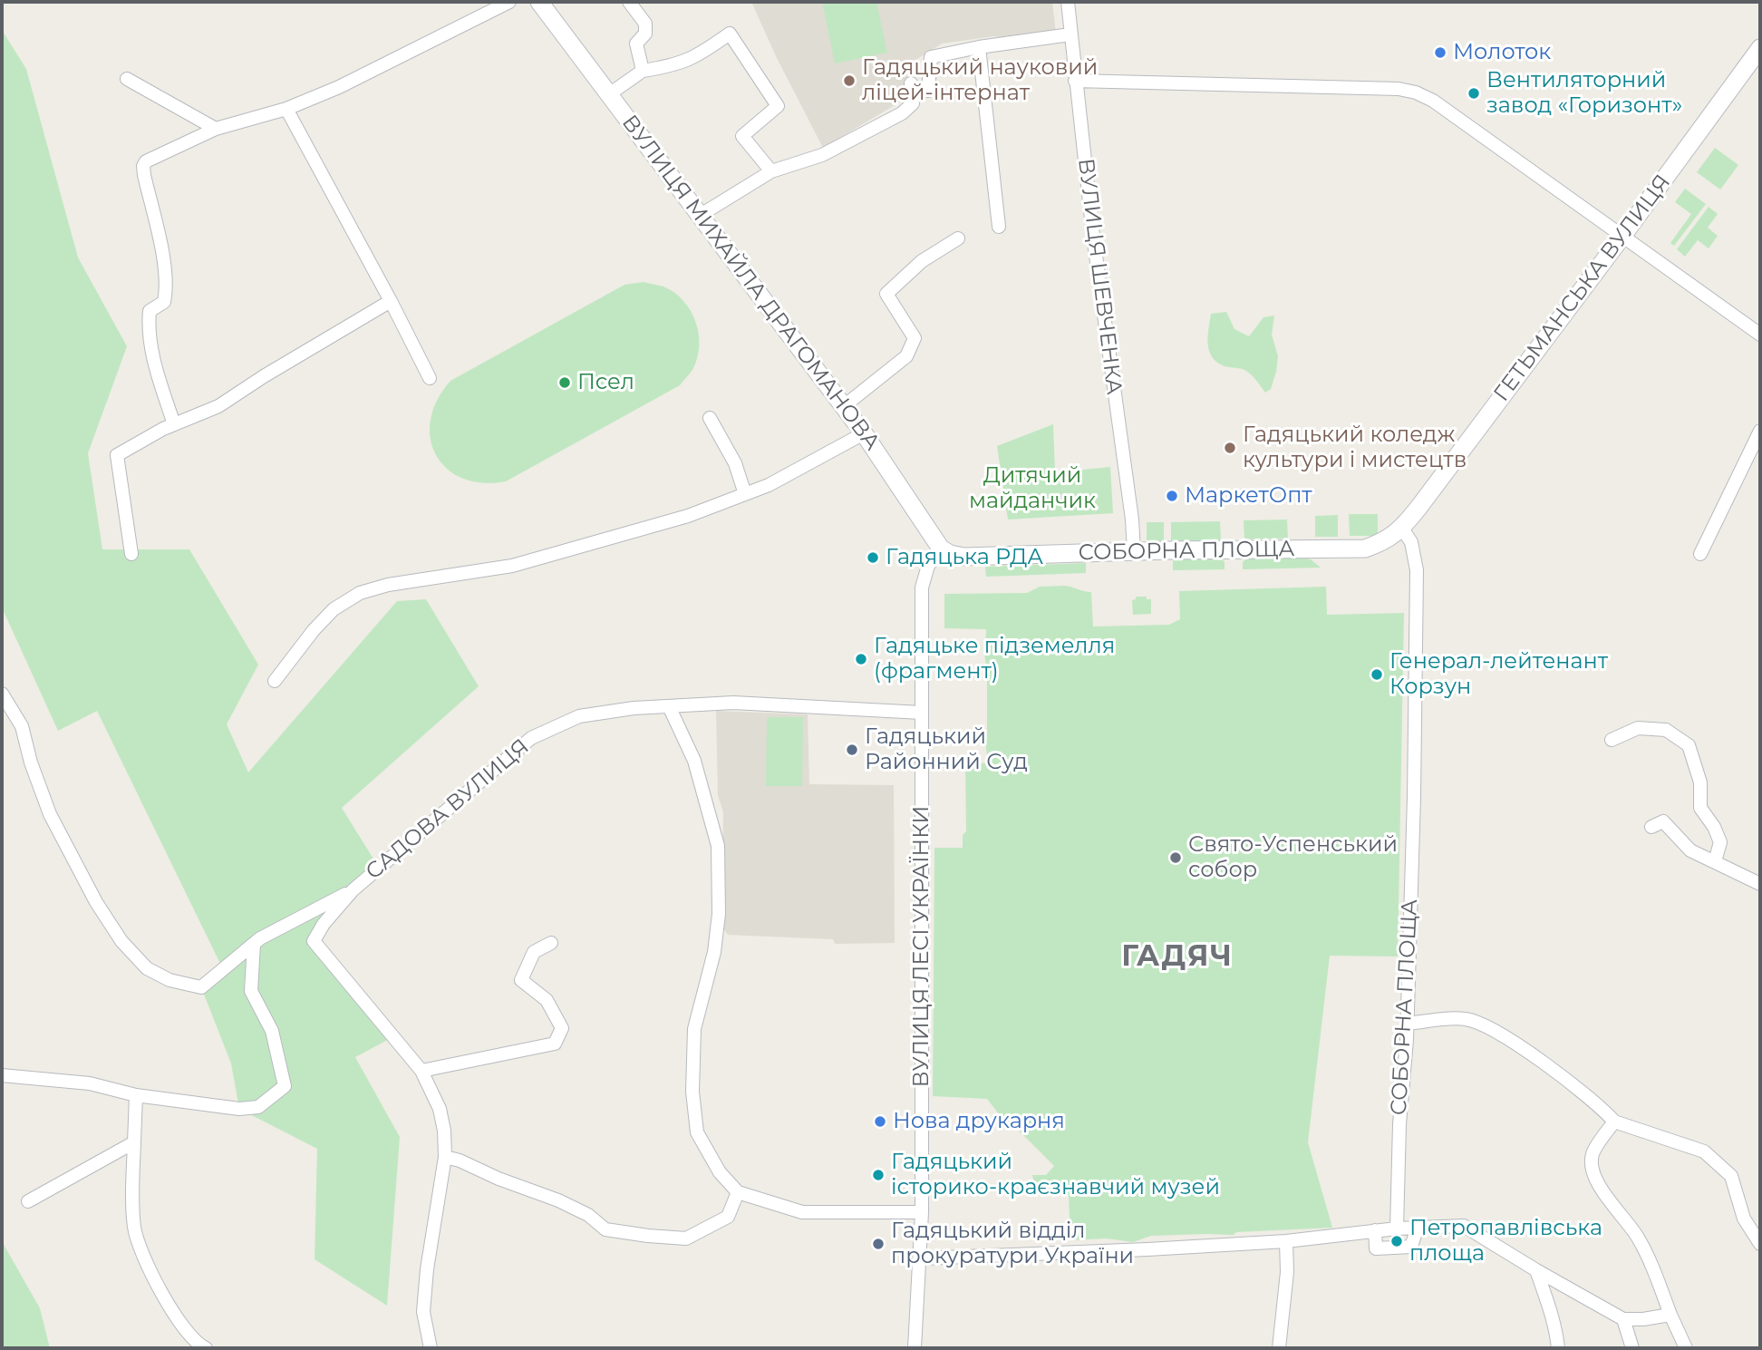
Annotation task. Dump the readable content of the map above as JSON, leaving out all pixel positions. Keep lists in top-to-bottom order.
{
  "streets": {
    "street": [
      "ВУЛИЦЯ ШЕВЧЕНКА",
      "ВУЛИЦЯ МИХАЙЛА ДРАГОМАНОВА",
      "ГЕТЬМАНСЬКА ВУЛИЦЯ",
      "СОБОРНА ПЛОЩА",
      "САДОВА ВУЛИЦЯ",
      "ВУЛИЦЯ ЛЕСІ УКРАЇНКИ"
    ]
  },
  "crossings": [
    ["ВУЛИЦЯ ШЕВЧЕНКА", "СОБОРНА ПЛОЩА"],
    ["ВУЛИЦЯ МИХАЙЛА ДРАГОМАНОВА", "СОБОРНА ПЛОЩА"],
    ["ВУЛИЦЯ МИХАЙЛА ДРАГОМАНОВА", "ВУЛИЦЯ ЛЕСІ УКРАЇНКИ"],
    ["ГЕТЬМАНСЬКА ВУЛИЦЯ", "СОБОРНА ПЛОЩА"],
    ["СОБОРНА ПЛОЩА", "ВУЛИЦЯ ЛЕСІ УКРАЇНКИ"],
    ["САДОВА ВУЛИЦЯ", "ВУЛИЦЯ ЛЕСІ УКРАЇНКИ"]
  ],
  "districts": ["ГАДЯЧ"],
  "parks": ["Дитячий майданчик"],
  "places": [
    "Молоток",
    "Гадяцький науковий ліцей-інтернат",
    "Вентиляторний завод «Горизонт»",
    "Псел",
    "Гадяцький коледж культури і мистецтв",
    "МаркетОпт",
    "Гадяцька РДА",
    "Гадяцьке підземелля (фрагмент)",
    "Генерал-лейтенант Корзун",
    "Гадяцький Районний Суд",
    "Свято-Успенський собор",
    "Нова друкарня",
    "Гадяцький історико-краєзнавчий музей",
    "Петропавлівська площа",
    "Гадяцький відділ прокуратури України"
  ]
}
